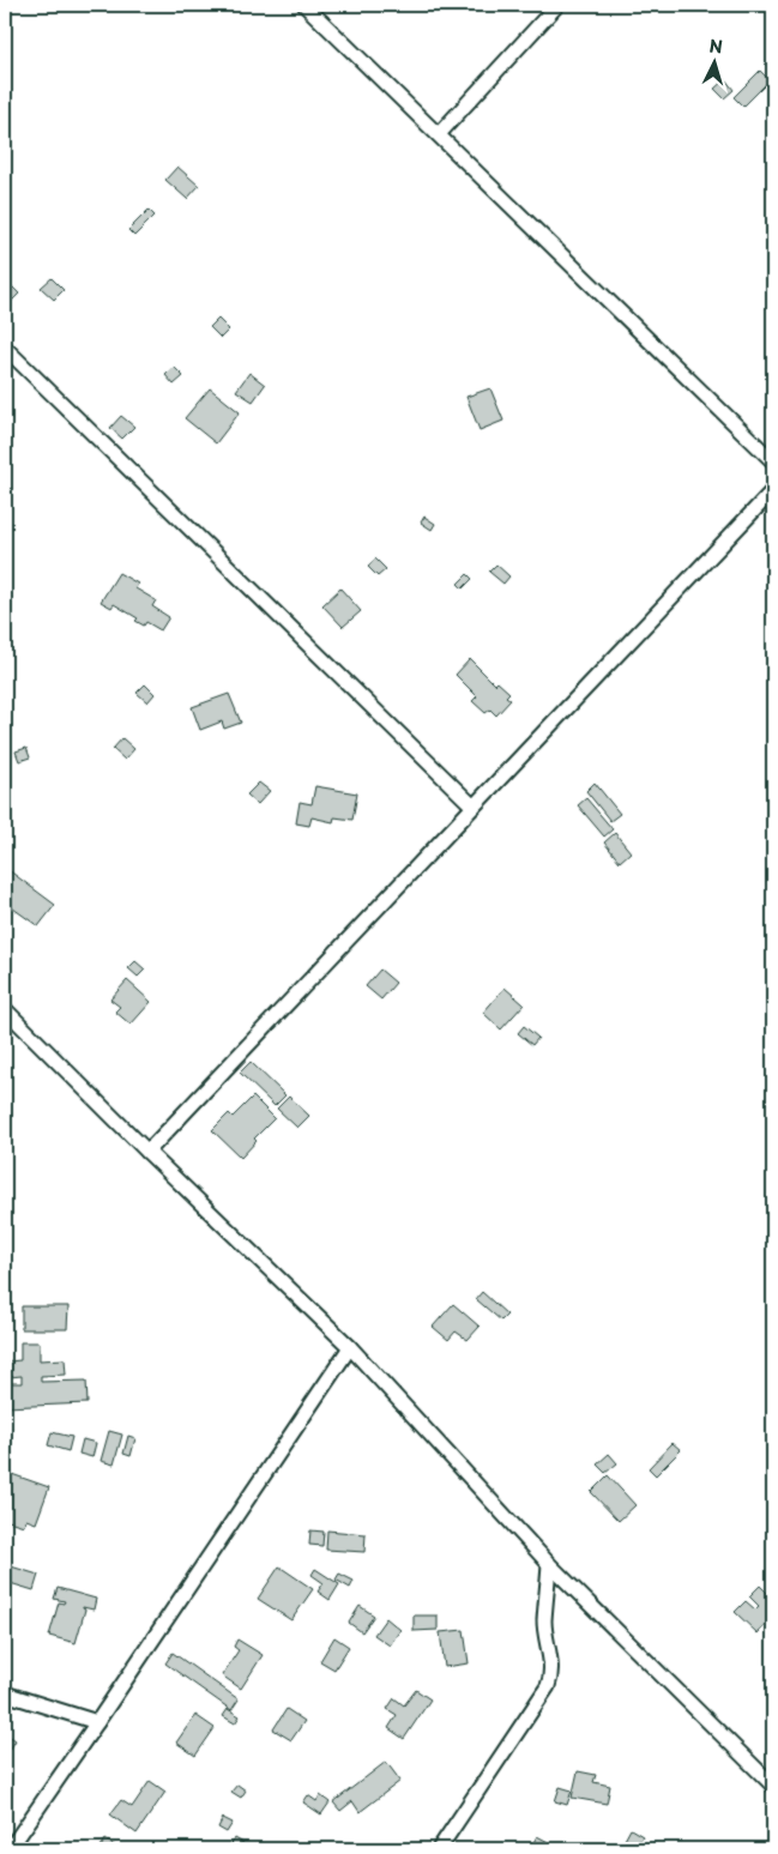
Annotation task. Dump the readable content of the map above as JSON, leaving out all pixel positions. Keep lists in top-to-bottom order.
{
  "north": "top"
}
